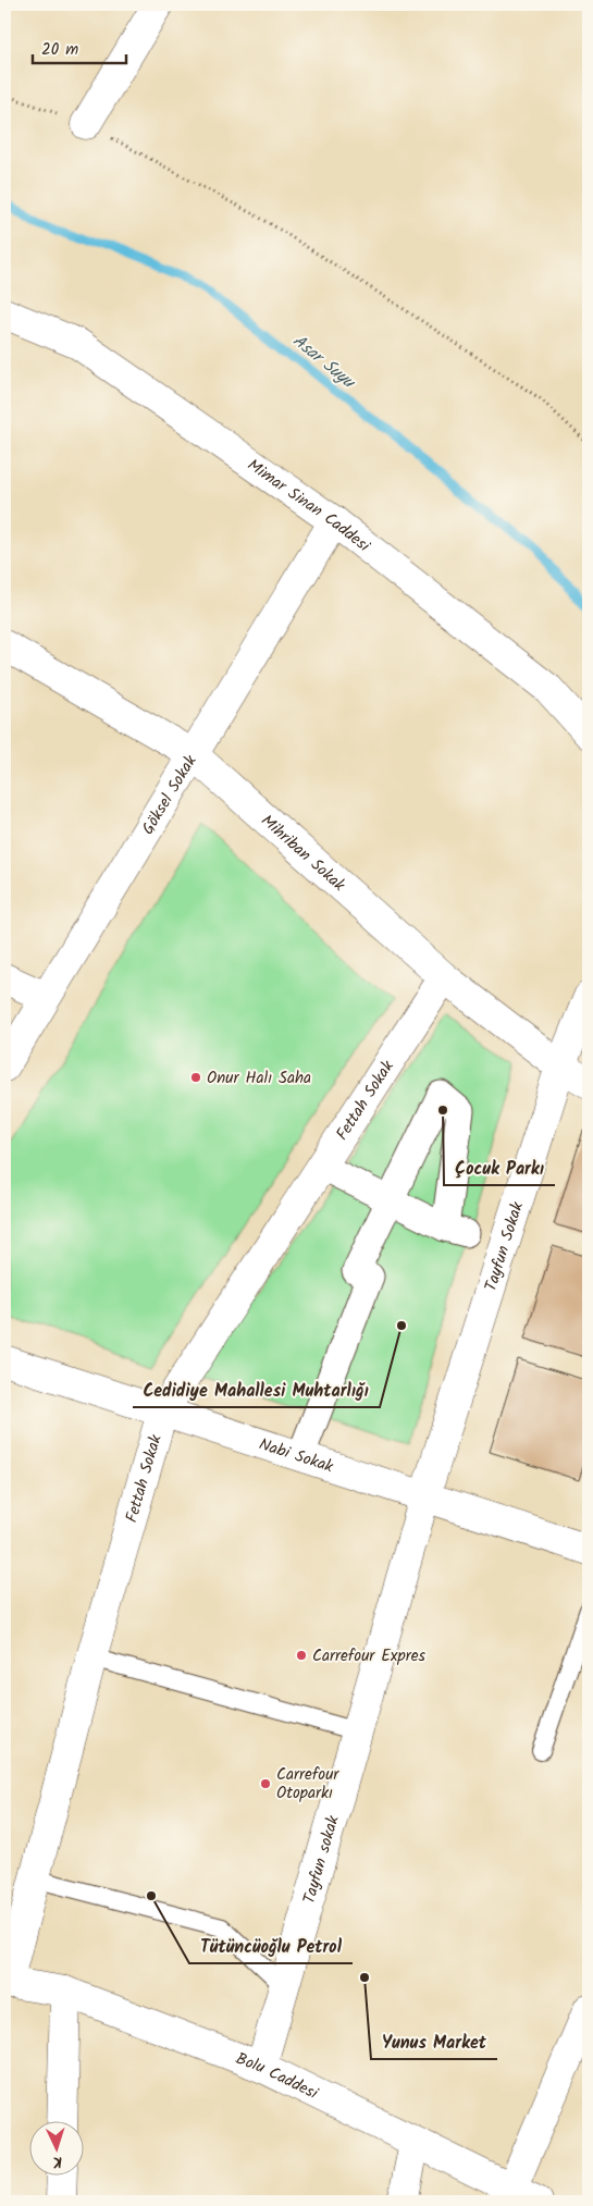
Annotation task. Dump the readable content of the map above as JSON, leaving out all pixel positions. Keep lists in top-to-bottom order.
{
  "streets": {
    "street": [
      "Mimar Sinan Caddesi",
      "Göksel Sokak",
      "Mihriban Sokak",
      "Fettah Sokak",
      "Tayfun Sokak",
      "Nabi Sokak",
      "Tayfun sokak",
      "Bolu Caddesi"
    ]
  },
  "crossings": [
    ["Mimar Sinan Caddesi", "Göksel Sokak"],
    ["Göksel Sokak", "Mihriban Sokak"],
    ["Mihriban Sokak", "Fettah Sokak"],
    ["Mihriban Sokak", "Tayfun Sokak"],
    ["Fettah Sokak", "Nabi Sokak"],
    ["Fettah Sokak", "Bolu Caddesi"],
    ["Tayfun Sokak", "Nabi Sokak"],
    ["Tayfun Sokak", "Tayfun sokak"],
    ["Nabi Sokak", "Tayfun sokak"],
    ["Tayfun sokak", "Bolu Caddesi"]
  ],
  "water": ["Asar Suyu"],
  "places": [
    "Onur Halı Saha",
    "Çocuk Parkı",
    "Cedidiye Mahallesi Muhtarlığı",
    "Carrefour Expres",
    "Carrefour Otoparkı",
    "Tütüncüoğlu Petrol",
    "Yunus Market"
  ],
  "scale_bar": "20 m",
  "north": "bottom"
}
